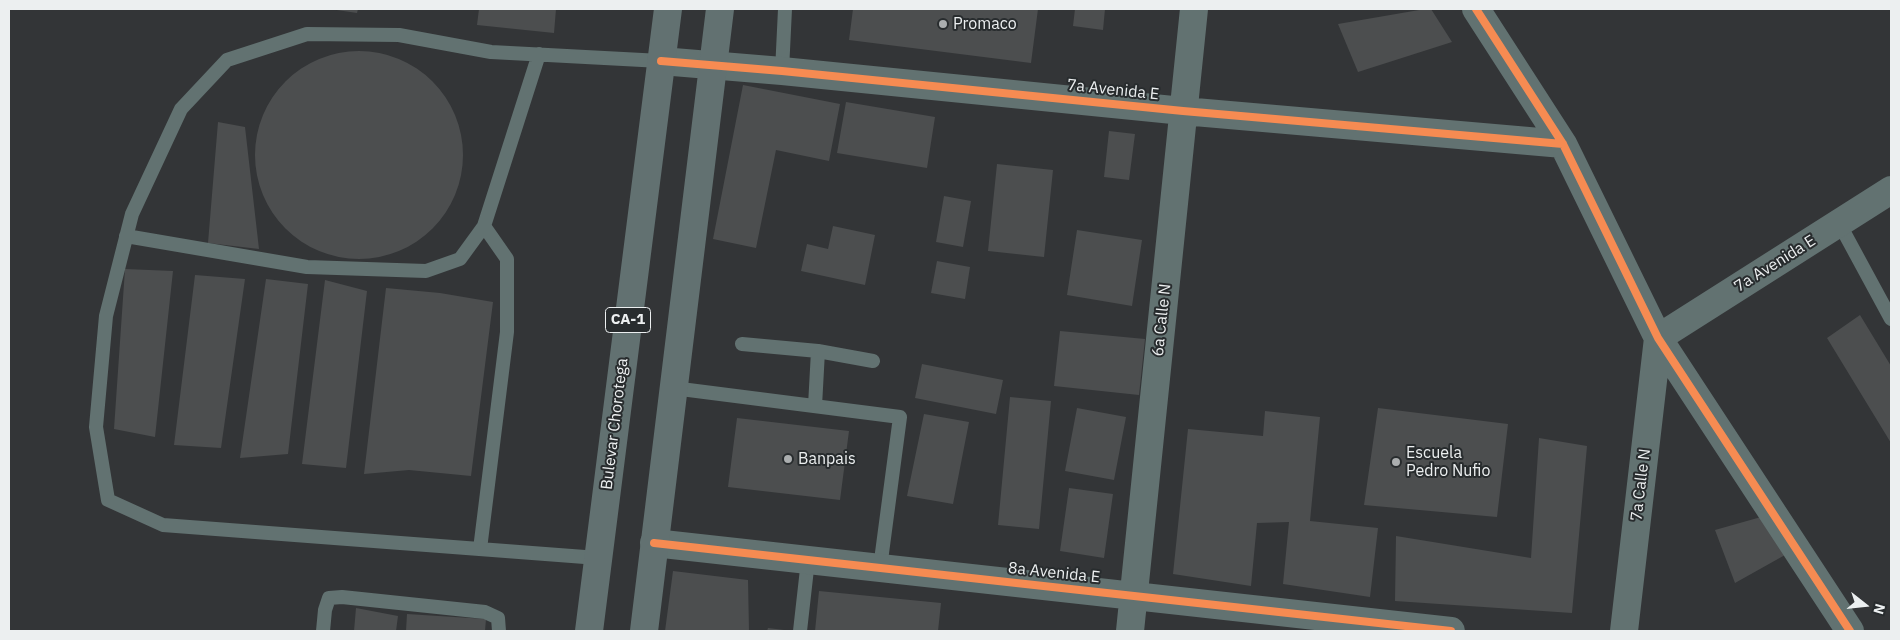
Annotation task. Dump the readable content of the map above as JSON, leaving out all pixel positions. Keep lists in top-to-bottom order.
{
  "streets": {
    "highway": ["CA-1", "Bulevar Chorotega"],
    "street": [
      "7a Avenida E",
      "6a Calle N",
      "7a Calle N",
      "8a Avenida E"
    ]
  },
  "crossings": [
    ["7a Avenida E", "6a Calle N"],
    ["7a Avenida E", "Bulevar Chorotega"],
    ["7a Avenida E", "7a Calle N"],
    ["6a Calle N", "8a Avenida E"]
  ],
  "places": ["Promaco", "Banpais", "Escuela Pedro Nufio"],
  "north": "right"
}
